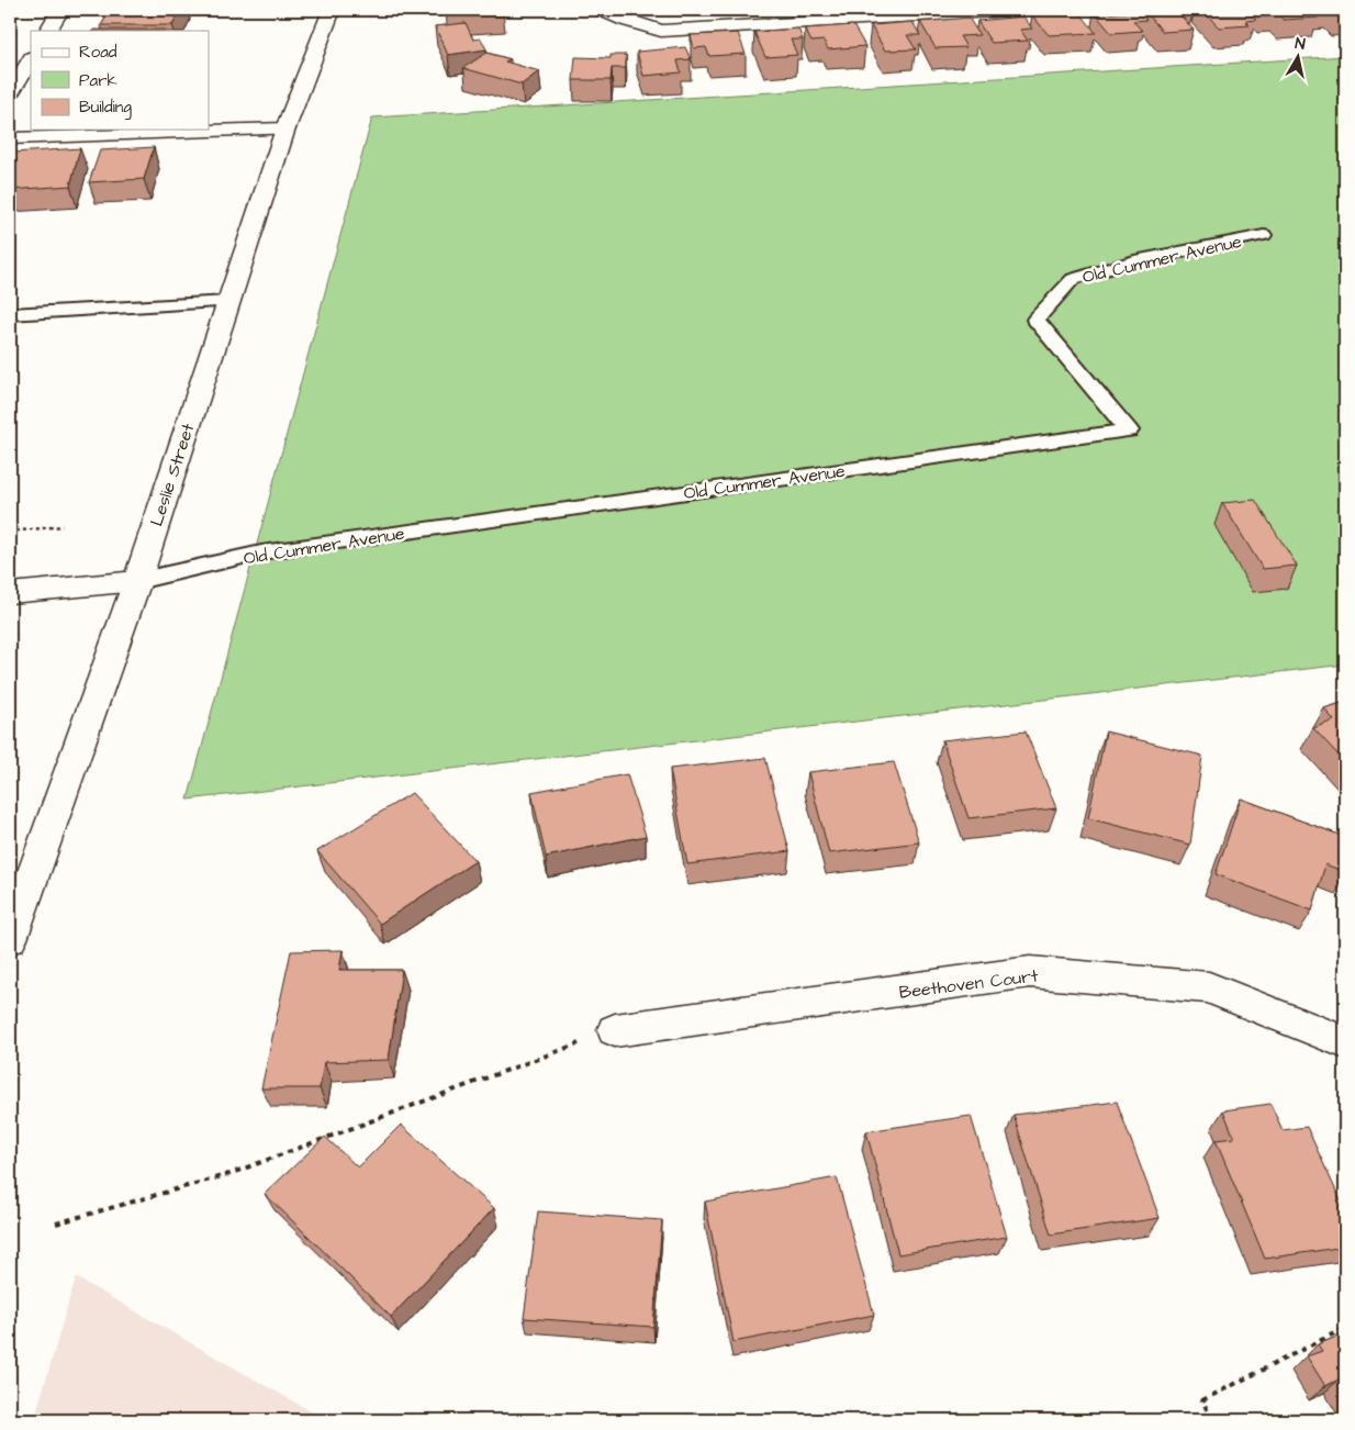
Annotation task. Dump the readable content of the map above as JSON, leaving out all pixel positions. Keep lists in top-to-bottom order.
{
  "streets": {
    "street": ["Old Cummer Avenue", "Leslie Street", "Beethoven Court"]
  },
  "crossings": [
    ["Old Cummer Avenue", "Leslie Street"]
  ],
  "legend": ["Road", "Park", "Building"],
  "north": "top"
}
